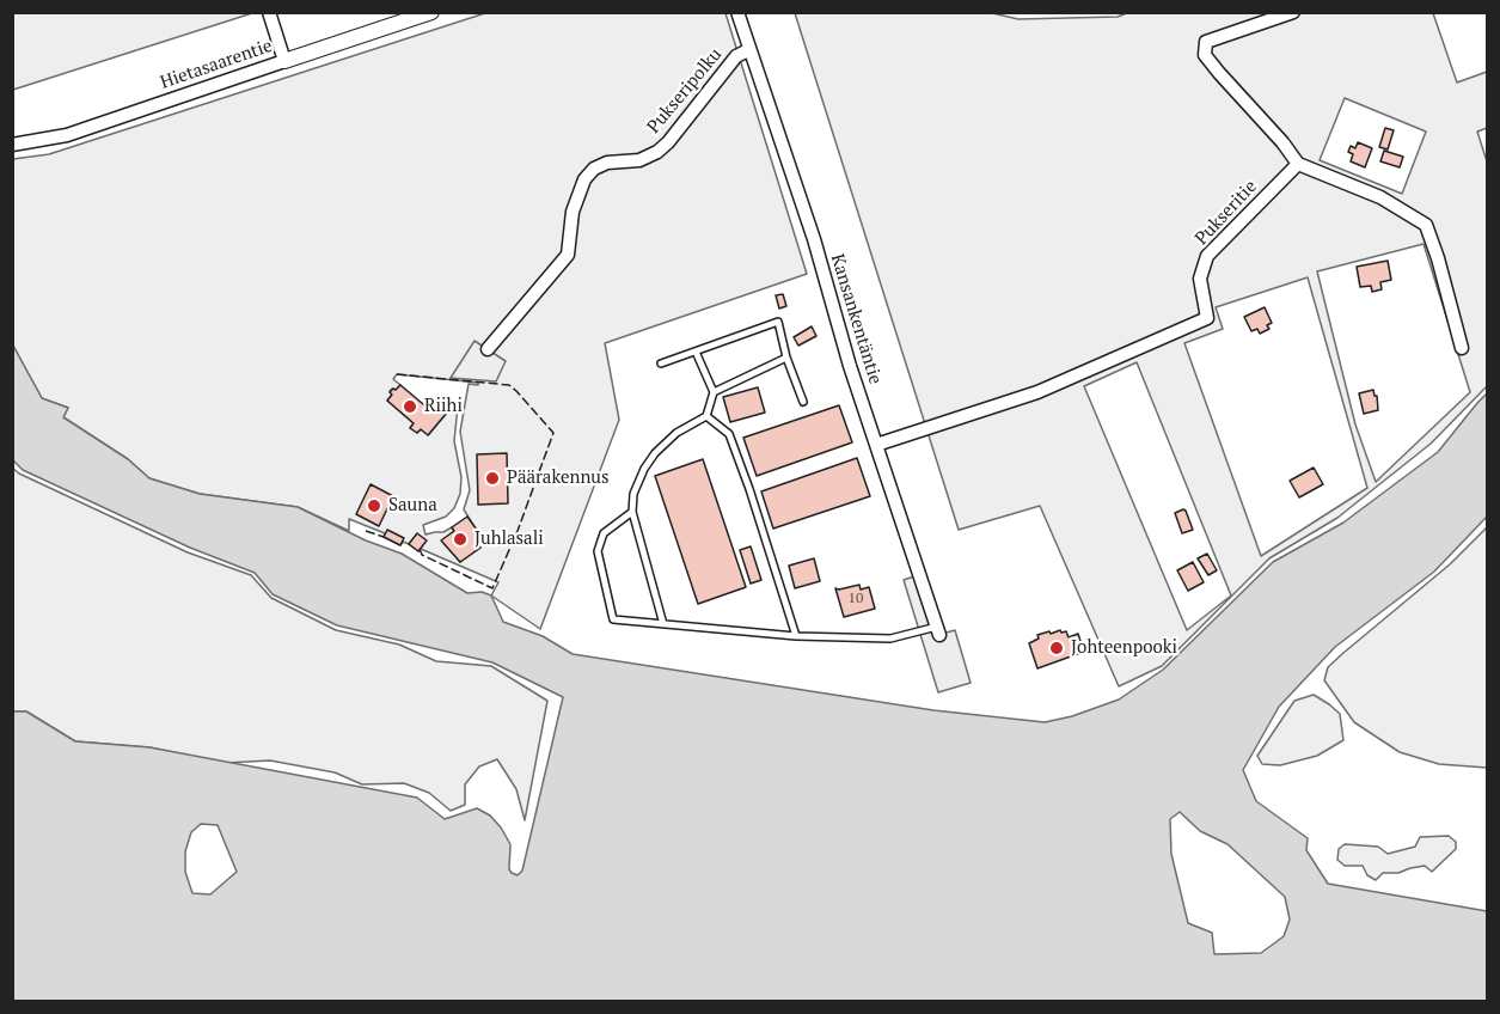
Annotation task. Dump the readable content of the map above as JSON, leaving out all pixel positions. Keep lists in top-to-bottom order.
{
  "streets": {
    "street": [
      "Hietasaarentie",
      "Pukseripolku",
      "Pukseritie",
      "Kansankentäntie"
    ]
  },
  "crossings": [
    ["Pukseripolku", "Kansankentäntie"],
    ["Pukseritie", "Kansankentäntie"]
  ],
  "places": [
    "Riihi",
    "Päärakennus",
    "Sauna",
    "Juhlasali",
    "Johteenpooki"
  ],
  "house_numbers": ["10"]
}
